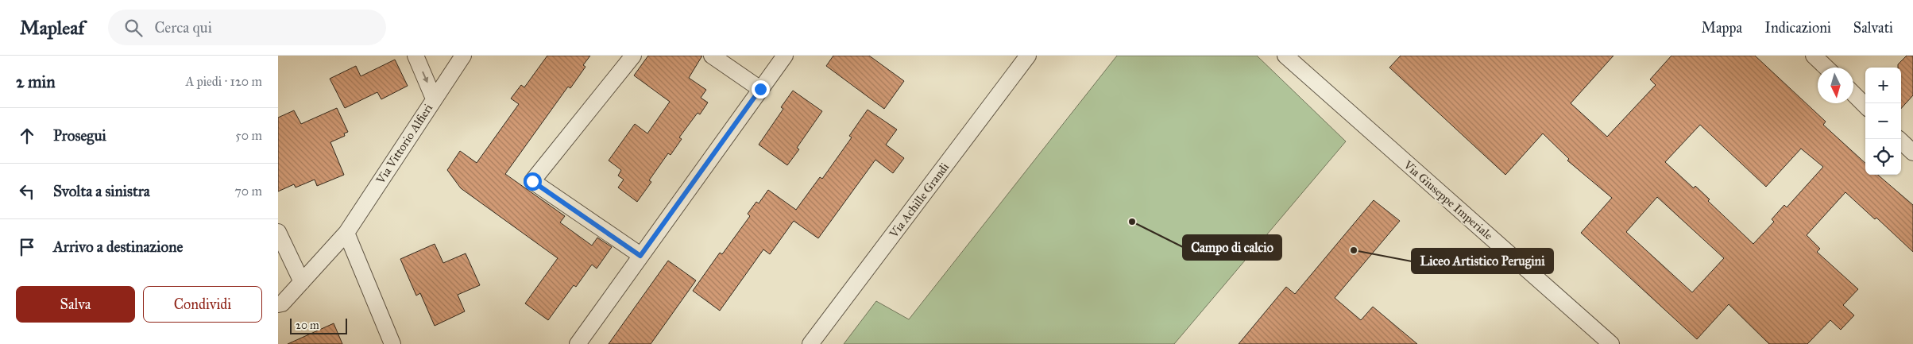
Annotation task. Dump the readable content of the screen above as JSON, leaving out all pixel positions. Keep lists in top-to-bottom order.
{
  "streets": {
    "street": ["Via Vittorio Alfieri", "Via Achille Grandi", "Via Giuseppe Imperiale"]
  },
  "places": ["Campo di calcio", "Liceo Artistico Perugini"],
  "scale_bar": "20 m",
  "north": "bottom",
  "page": {
    "header": "Mapleaf",
    "search": "Cerca qui",
    "nav": ["Mappa", "Indicazioni", "Salvati"],
    "heading": ["2 min", "A piedi · 120 m"],
    "map_buttons": ["+", "−"],
    "list": [
      ["Prosegui", "50 m"],
      ["Svolta a sinistra", "70 m"],
      "Arrivo a destinazione"
    ],
    "buttons": ["Salva", "Condividi"],
    "scale": "20 m"
  }
}
